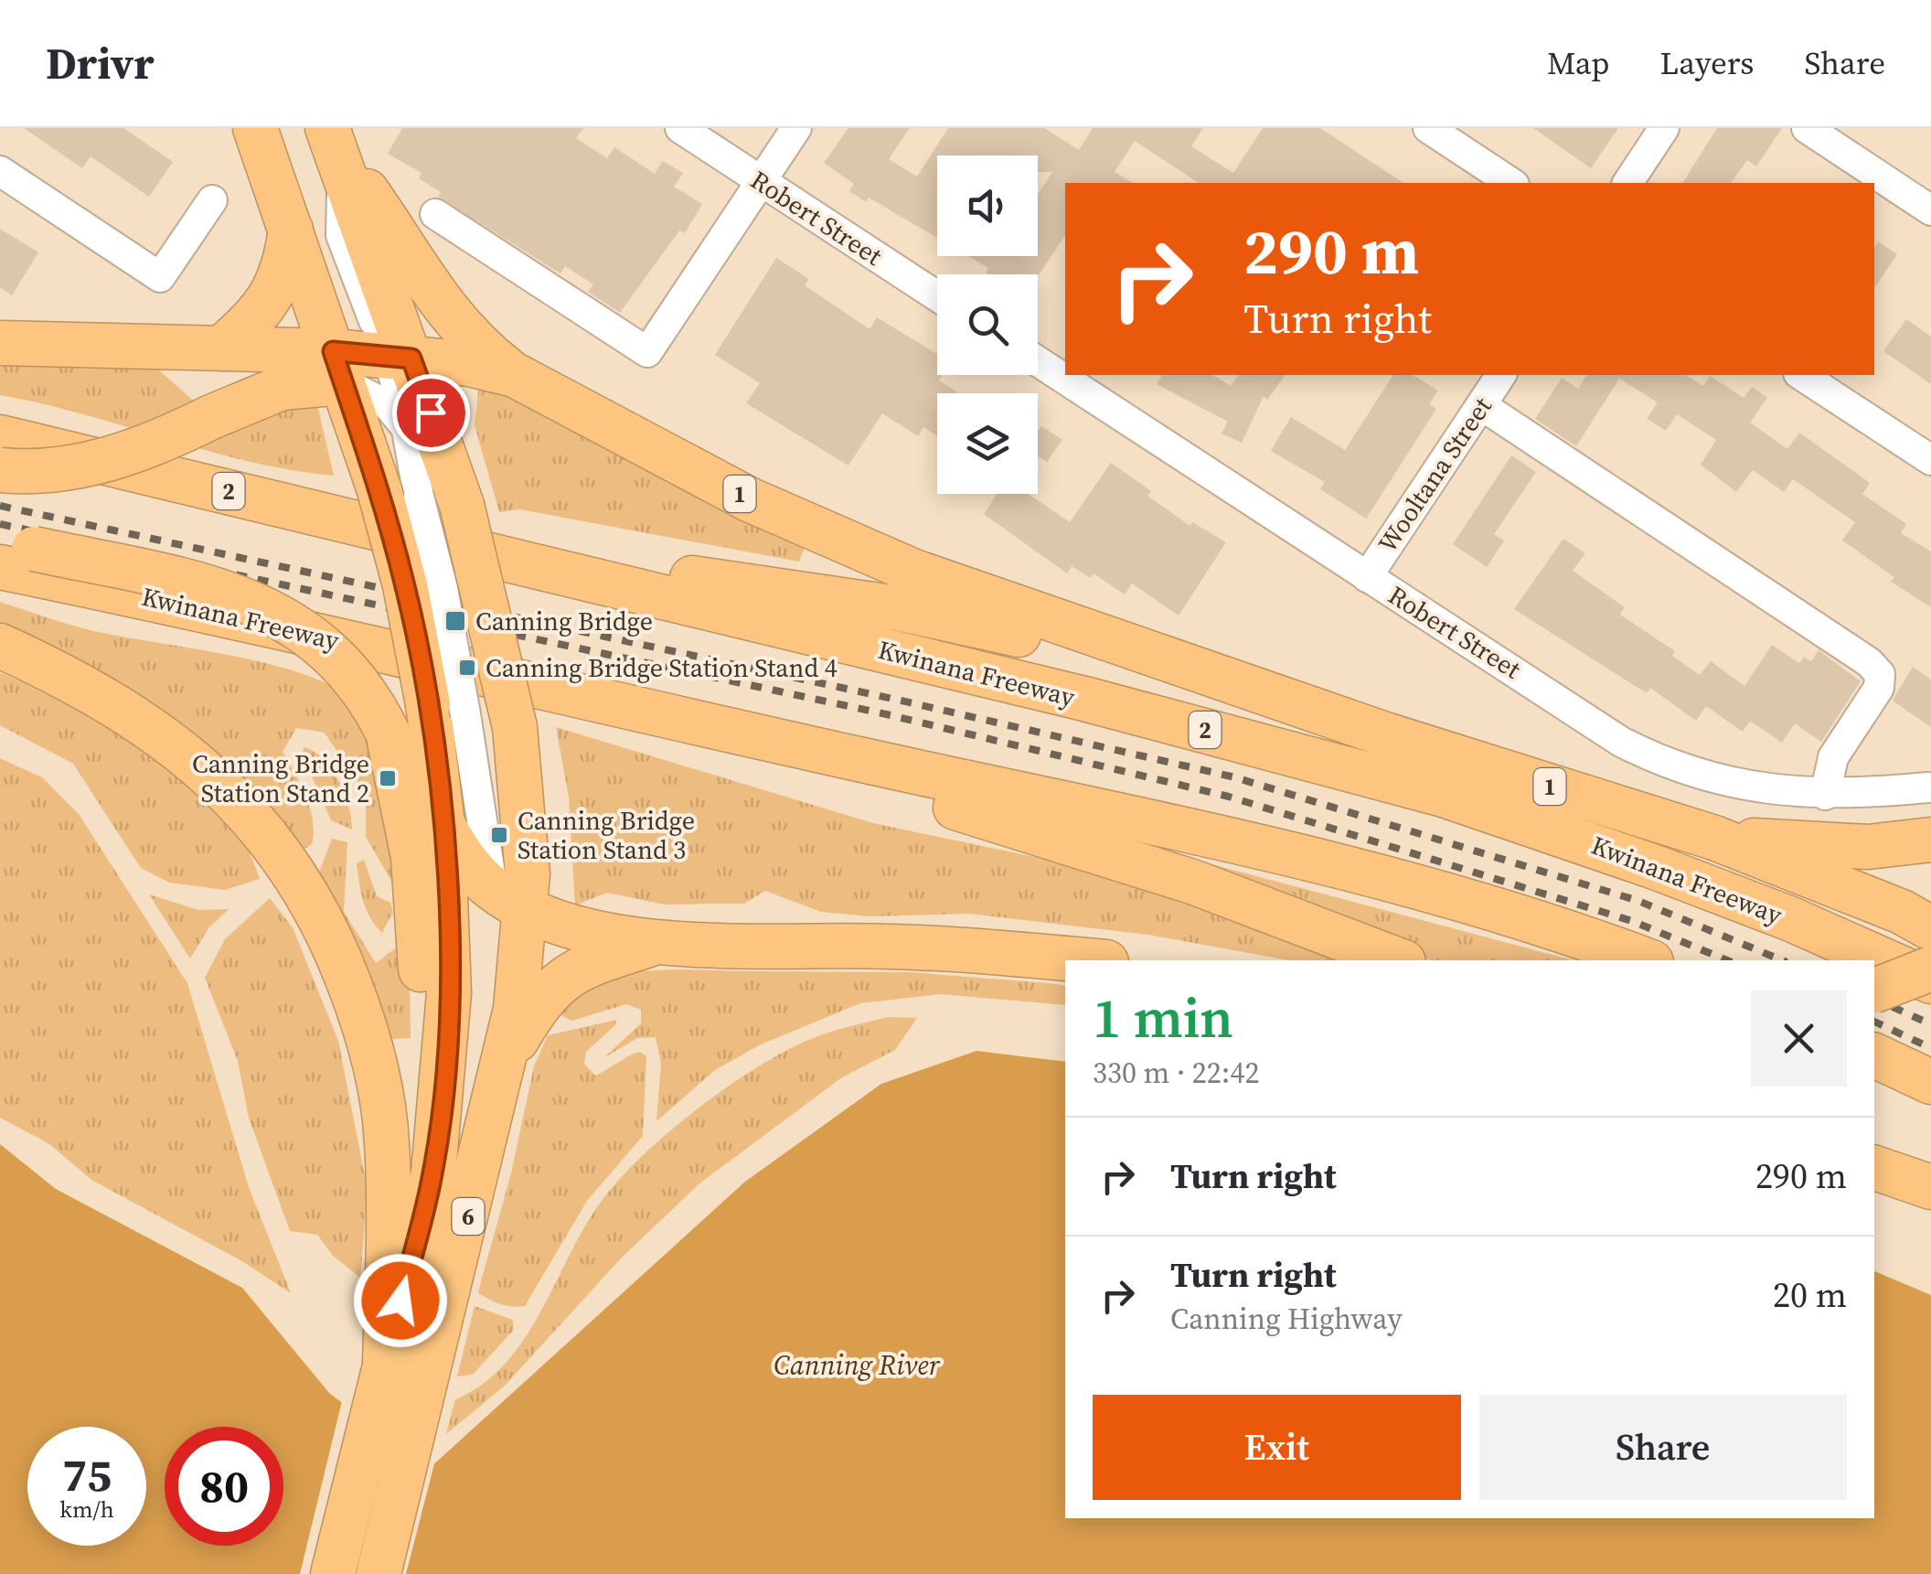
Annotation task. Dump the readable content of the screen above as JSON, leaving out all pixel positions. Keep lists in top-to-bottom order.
{
  "streets": {
    "highway": [
      "2",
      "1",
      "Kwinana Freeway",
      "6"
    ],
    "street": ["Robert Street", "Wooltana Street"]
  },
  "crossings": [
    ["Robert Street", "Wooltana Street"],
    ["1", "6"],
    ["Kwinana Freeway", "6"]
  ],
  "water": ["Canning River"],
  "places": {
    "transit": [
      "Canning Bridge",
      "Canning Bridge Station Stand 4",
      "Canning Bridge Station Stand 2",
      "Canning Bridge Station Stand 3"
    ]
  },
  "page": {
    "header": "Drivr",
    "nav": ["Map", "Layers", "Share"],
    "turn": ["290 m", "Turn right"],
    "heading": ["1 min", "330 m · 22:42"],
    "list": [
      {
        "name": "Turn right",
        "value": "290 m"
      },
      {
        "name": "Turn right",
        "note": "Canning Highway",
        "value": "20 m"
      }
    ],
    "buttons": ["Exit", "Share"],
    "speed": "75 km/h",
    "limit": "80"
  }
}
